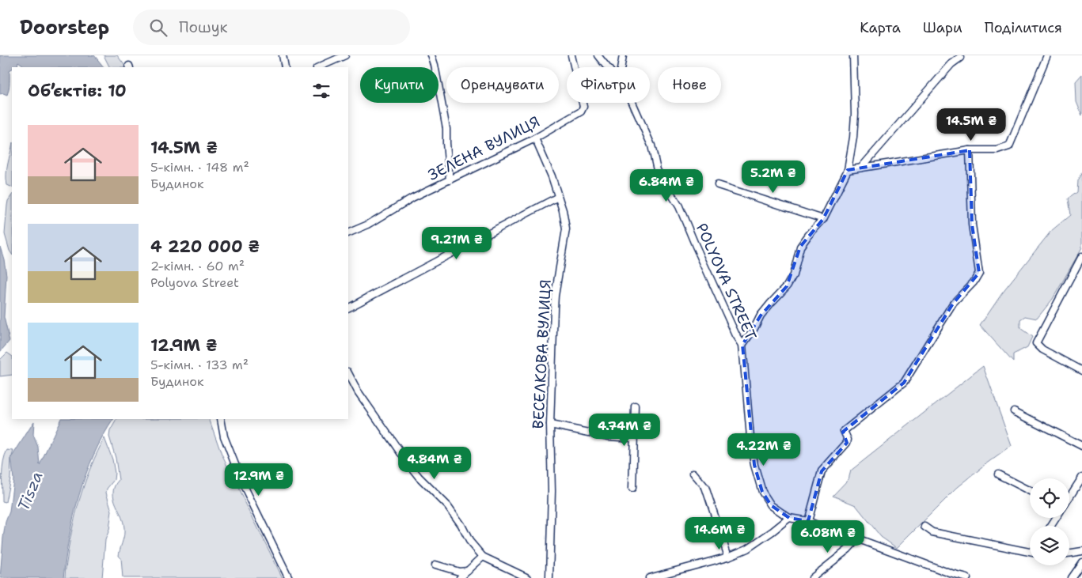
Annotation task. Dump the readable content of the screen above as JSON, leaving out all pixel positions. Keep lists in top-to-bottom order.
{
  "streets": {
    "street": ["ЗЕЛЕНА ВУЛИЦЯ", "POLYOVA STREET", "ВЕСЕЛКОВА ВУЛИЦЯ"]
  },
  "crossings": [
    ["ЗЕЛЕНА ВУЛИЦЯ", "ВЕСЕЛКОВА ВУЛИЦЯ"]
  ],
  "water": ["Tisza"],
  "page": {
    "header": "Doorstep",
    "search": "Пошук",
    "nav": ["Карта", "Шари", "Поділитися"],
    "chip": [
      "Купити",
      "Орендувати",
      "Фільтри",
      "Нове"
    ],
    "heading": "Об’єктів: 10",
    "price": [
      "14.5M ₴",
      "5.2M ₴",
      "6.84M ₴",
      "9.21M ₴",
      "4.74M ₴",
      "4.22M ₴",
      "4.84M ₴",
      "12.9M ₴",
      "14.6M ₴",
      "6.08M ₴"
    ],
    "list": [
      {
        "name": "14.5M ₴",
        "note": "5-кімн. · 148 m² · Будинок"
      },
      {
        "name": "4 220 000 ₴",
        "note": "2-кімн. · 60 m² · Polyova Street"
      },
      {
        "name": "12.9M ₴",
        "note": "5-кімн. · 133 m² · Будинок"
      }
    ]
  }
}
